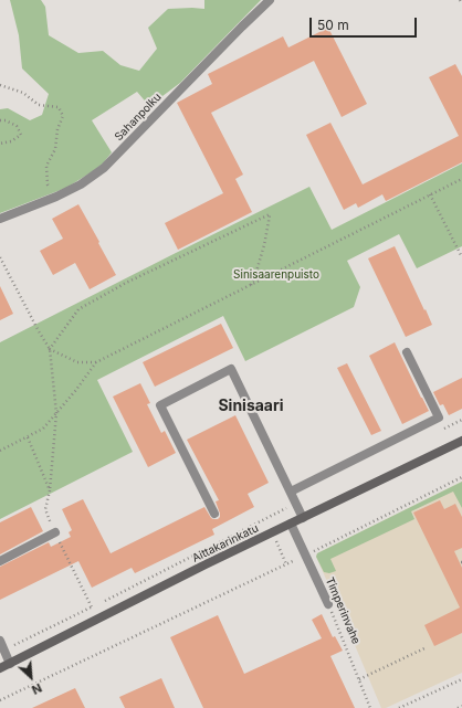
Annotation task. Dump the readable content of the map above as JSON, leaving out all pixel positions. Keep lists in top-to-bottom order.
{
  "streets": {
    "main road": ["Aittakarinkatu"],
    "street": ["Sahanpolku", "Timperinvahe"]
  },
  "crossings": [
    ["Aittakarinkatu", "Timperinvahe"]
  ],
  "districts": ["Sinisaari"],
  "parks": ["Sinisaarenpuisto"],
  "scale_bar": "50 m",
  "north": "bottom right"
}
